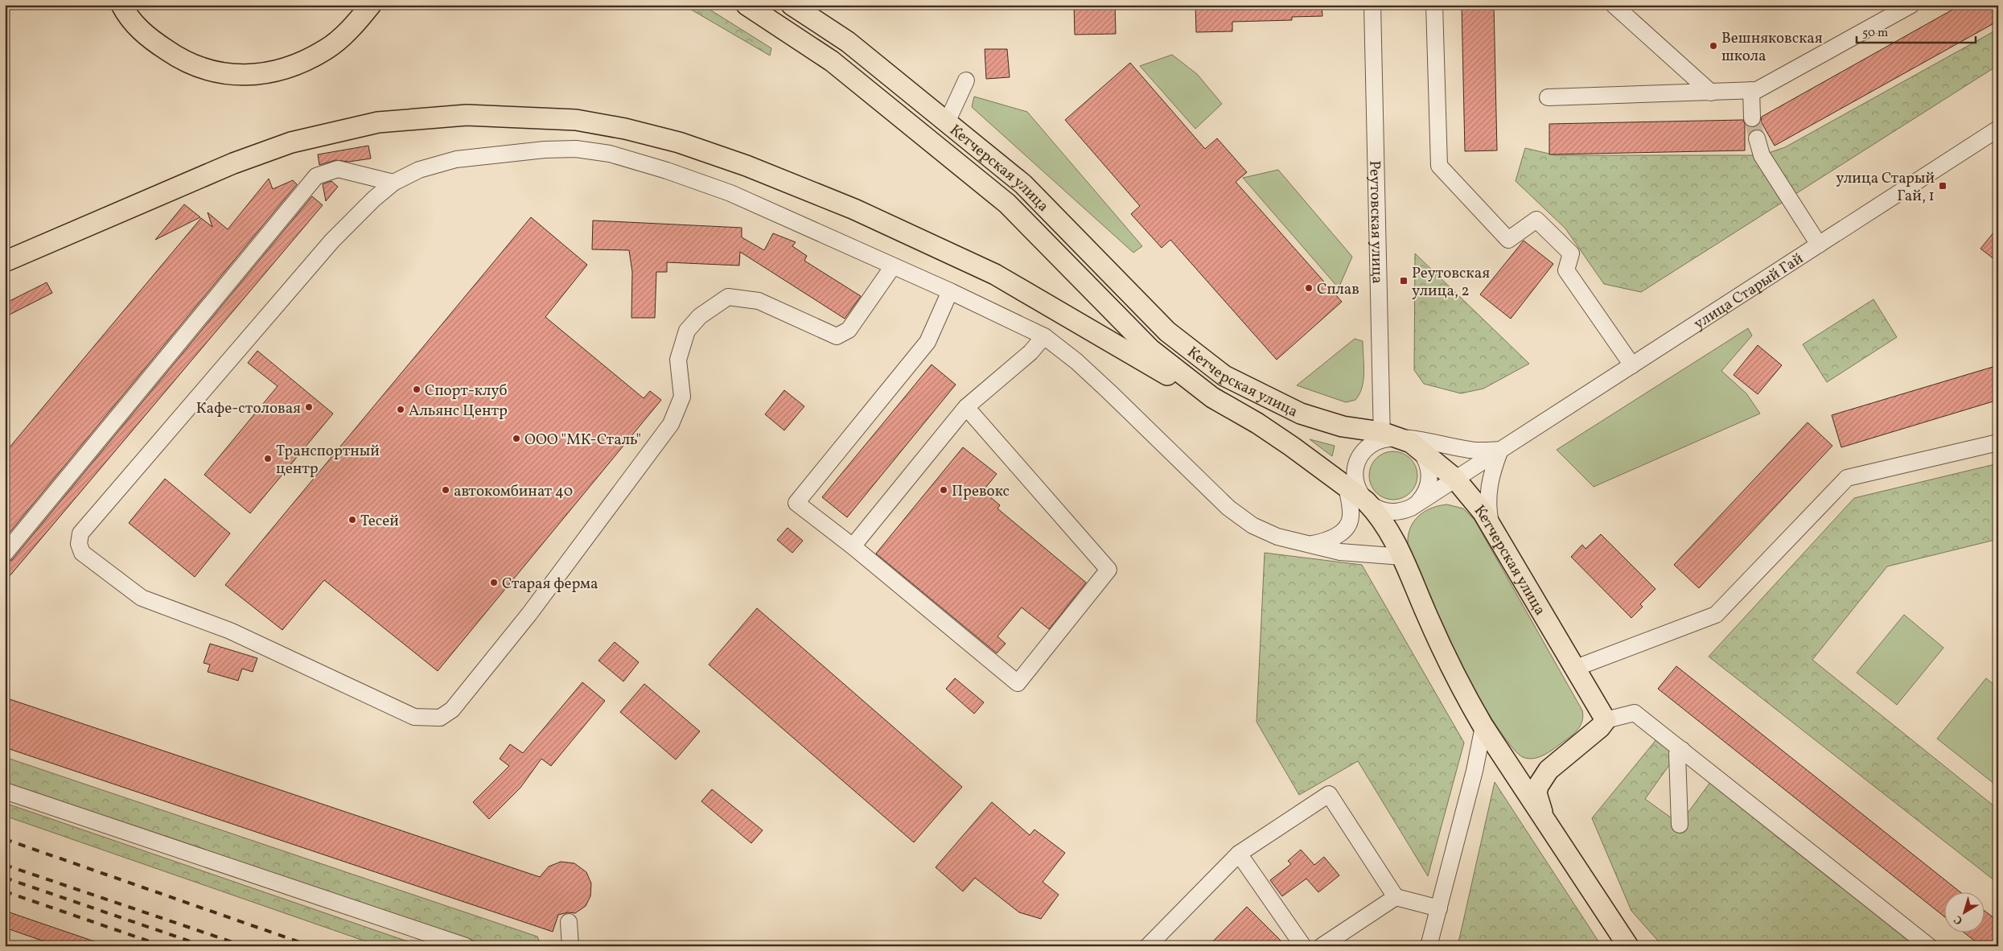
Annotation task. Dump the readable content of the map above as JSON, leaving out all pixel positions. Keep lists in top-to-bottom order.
{
  "streets": {
    "main road": ["Кетчерская улица"],
    "street": ["Реутовская улица", "улица Старый Гай"]
  },
  "crossings": [
    ["Кетчерская улица", "Реутовская улица"],
    ["Кетчерская улица", "улица Старый Гай"],
    ["Реутовская улица", "улица Старый Гай"]
  ],
  "places": {
    "other": [
      "Вешняковская школа",
      "Сплав",
      "Спорт-клуб",
      "Кафе-столовая",
      "Альянс Центр",
      "ООО \"МК-Сталь\"",
      "Транспортный центр",
      "автокомбинат 40",
      "Превокс",
      "Тесей",
      "Старая ферма"
    ],
    "transit": ["улица Старый Гай, 1", "Реутовская улица, 2"]
  },
  "scale_bar": "50 m",
  "north": "bottom left"
}
